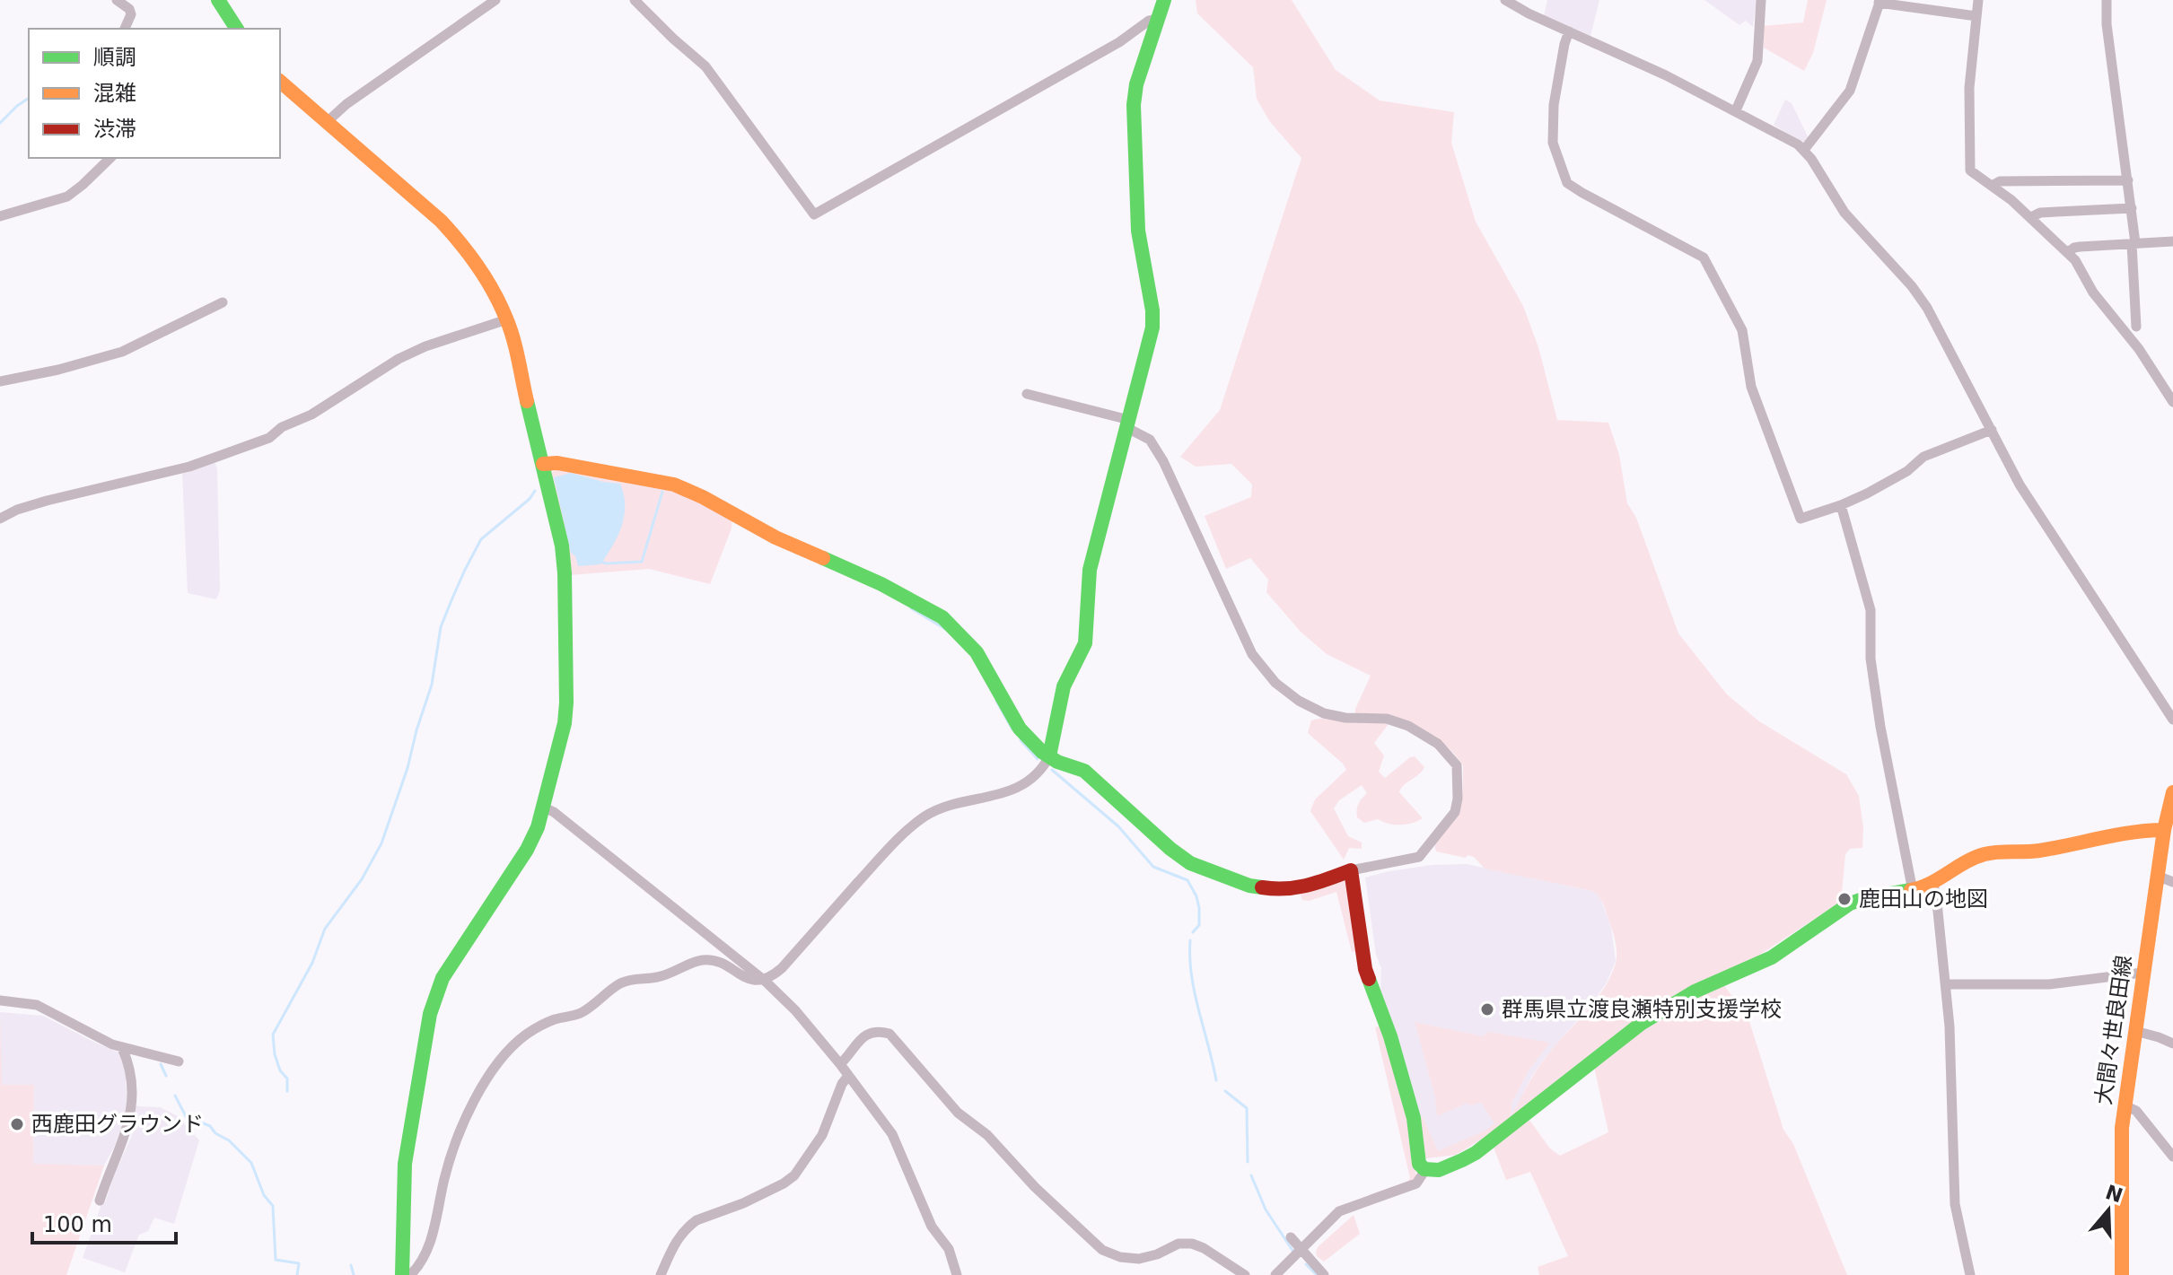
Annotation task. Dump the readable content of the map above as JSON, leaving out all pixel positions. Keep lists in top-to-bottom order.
{
  "streets": {
    "street": ["大間々世良田線"]
  },
  "places": ["鹿田山の地図", "群馬県立渡良瀬特別支援学校", "西鹿田グラウンド"],
  "legend": ["順調", "混雑", "渋滞"],
  "scale_bar": "100 m",
  "north": "top"
}
